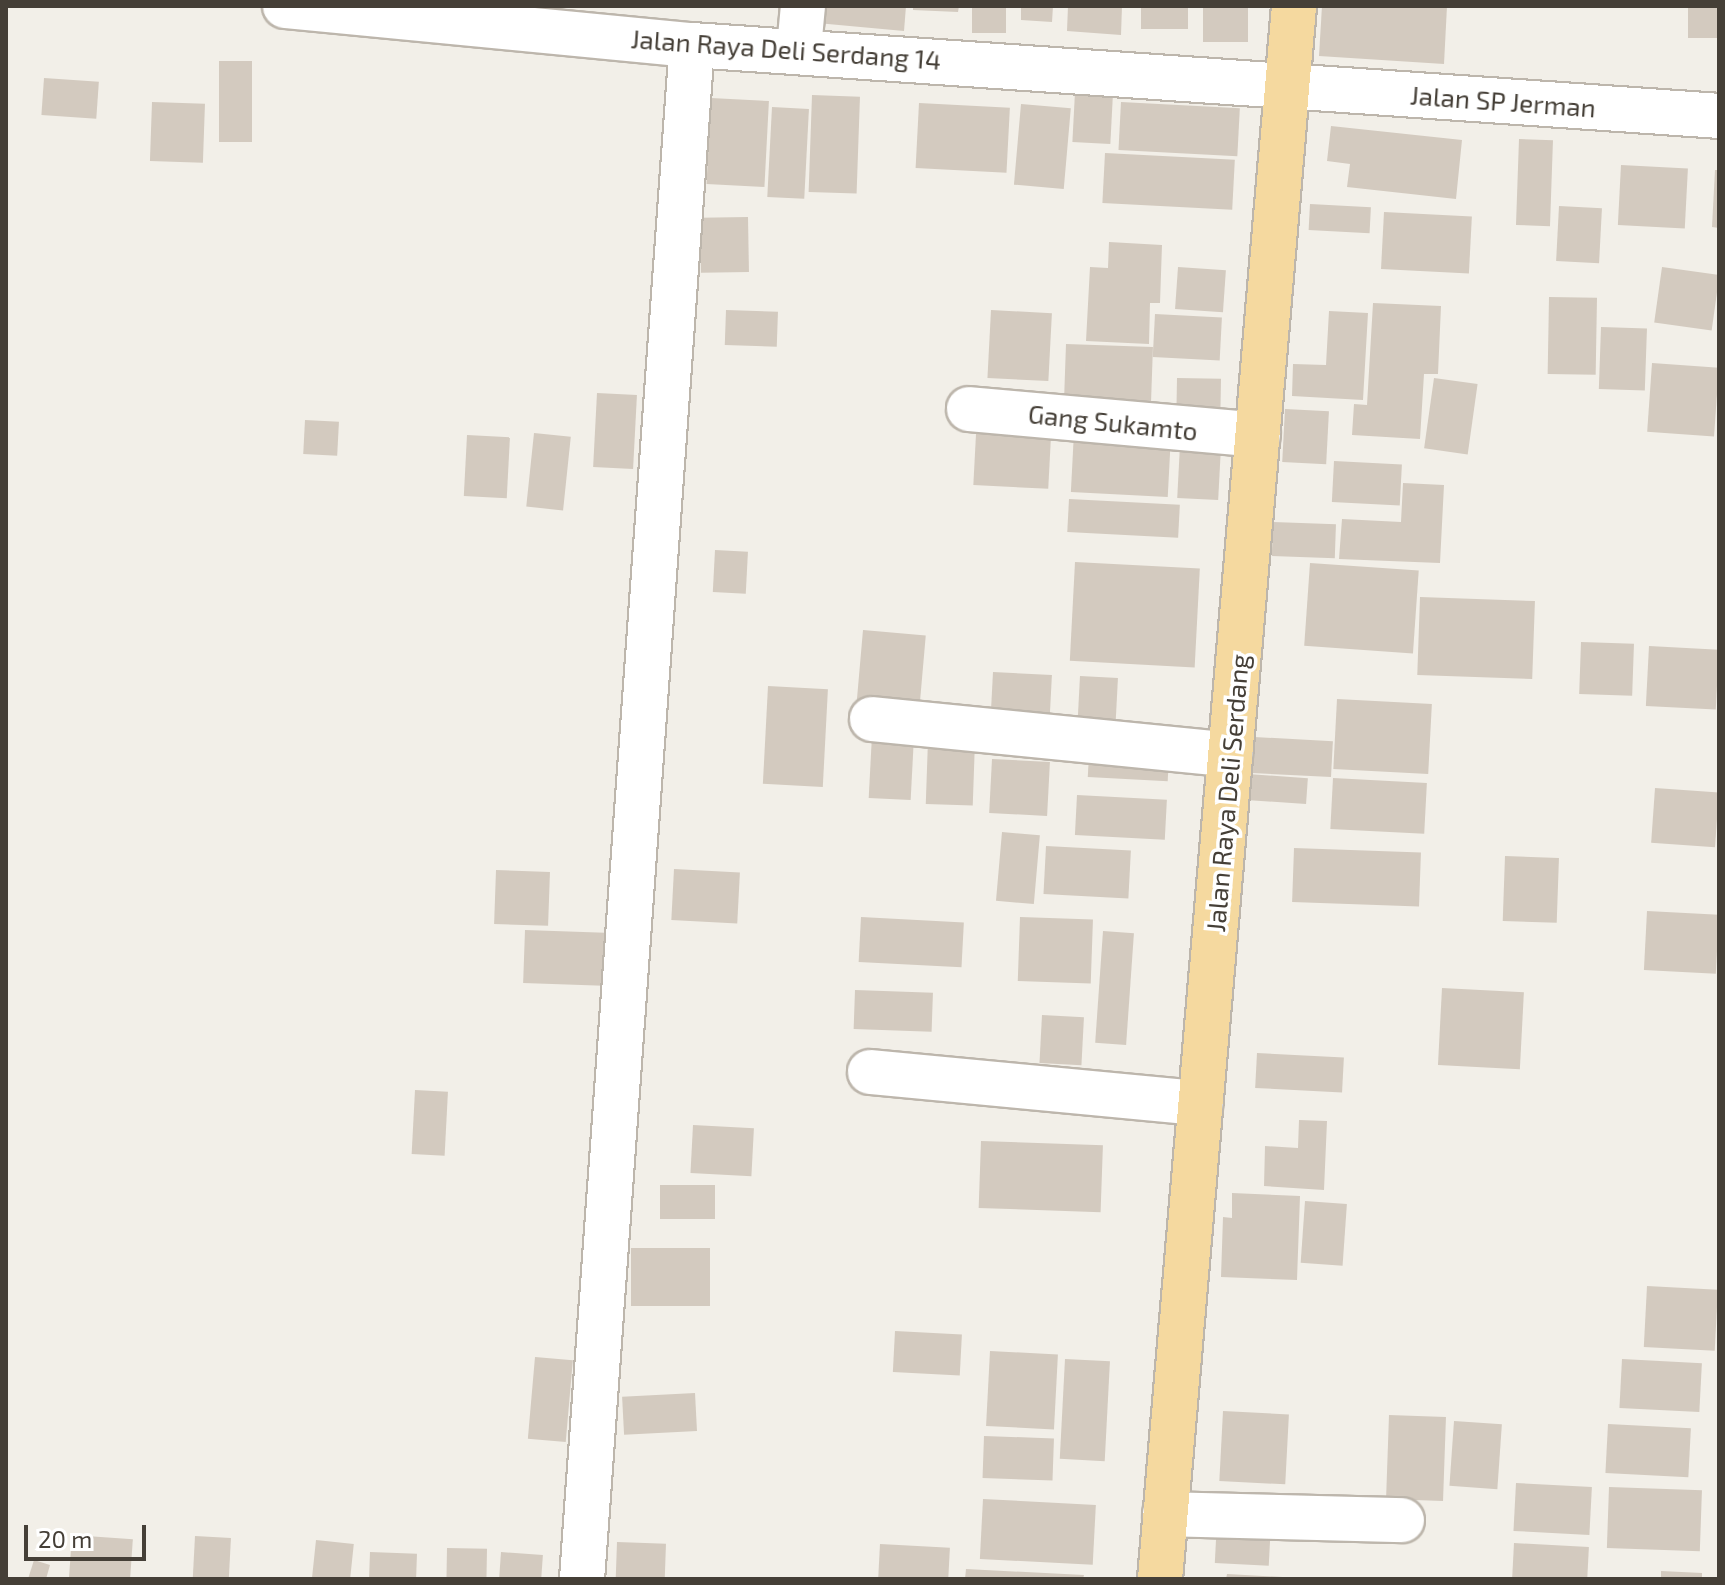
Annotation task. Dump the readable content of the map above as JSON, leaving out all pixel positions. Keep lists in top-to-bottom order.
{
  "streets": {
    "main road": ["Jalan Raya Deli Serdang"],
    "street": ["Jalan Raya Deli Serdang 14", "Jalan SP Jerman", "Gang Sukamto"]
  },
  "crossings": [
    ["Jalan Raya Deli Serdang 14", "Jalan SP Jerman"],
    ["Jalan Raya Deli Serdang 14", "Jalan Raya Deli Serdang"],
    ["Jalan SP Jerman", "Jalan Raya Deli Serdang"],
    ["Gang Sukamto", "Jalan Raya Deli Serdang"]
  ],
  "scale_bar": "20 m"
}
